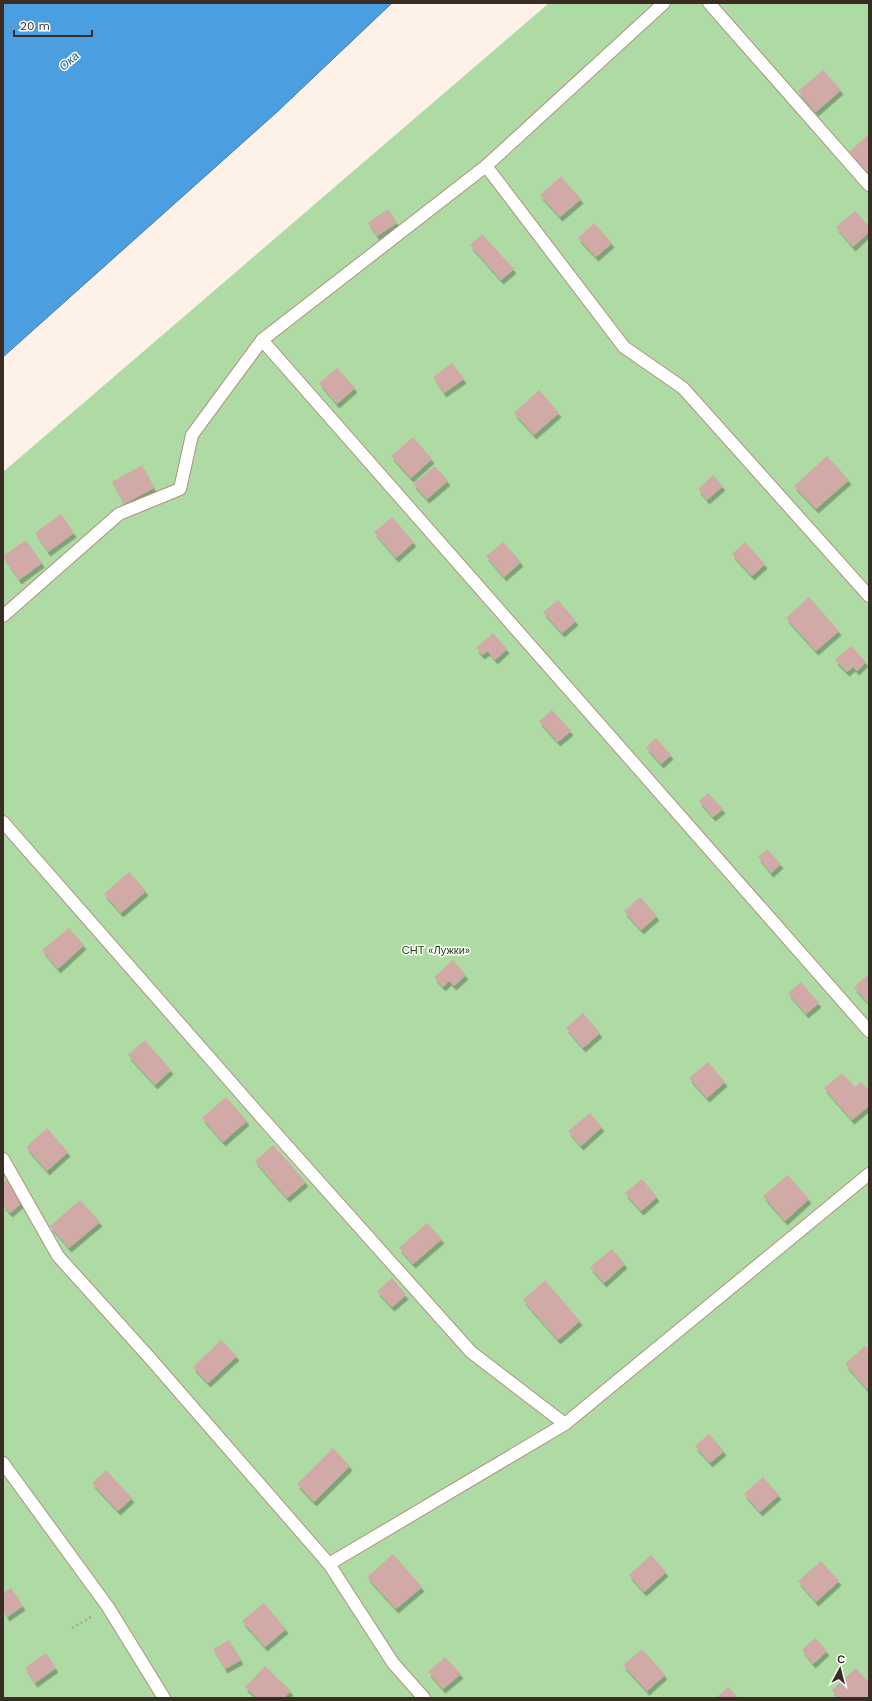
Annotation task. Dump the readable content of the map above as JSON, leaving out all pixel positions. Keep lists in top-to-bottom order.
{
  "water": ["Ока"],
  "parks": ["СНТ «Лужки»"],
  "scale_bar": "20 m",
  "north": "top"
}
